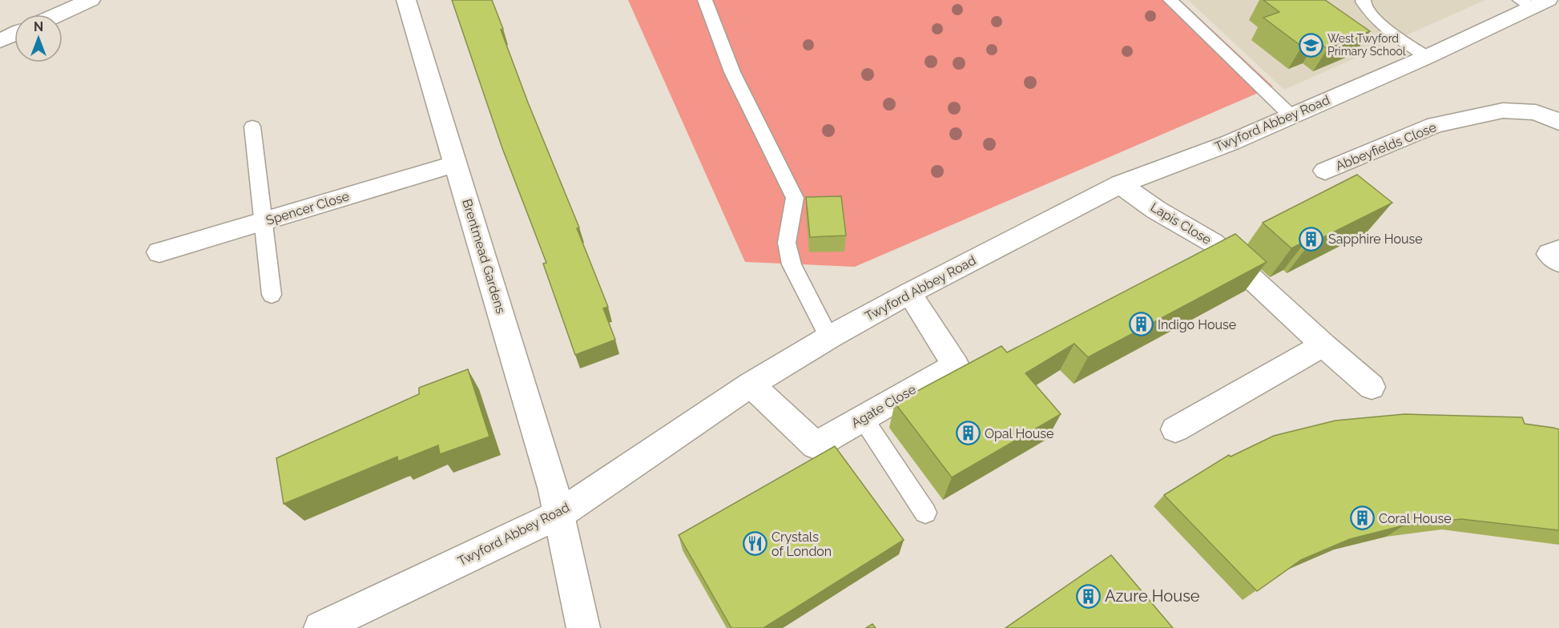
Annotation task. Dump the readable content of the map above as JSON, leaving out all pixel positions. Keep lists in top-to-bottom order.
{
  "streets": {
    "street": [
      "Twyford Abbey Road",
      "Abbeyfields Close",
      "Spencer Close",
      "Lapis Close",
      "Brentmead Gardens",
      "Agate Close"
    ]
  },
  "crossings": [
    ["Twyford Abbey Road", "Lapis Close"],
    ["Twyford Abbey Road", "Brentmead Gardens"],
    ["Twyford Abbey Road", "Agate Close"],
    ["Spencer Close", "Brentmead Gardens"]
  ],
  "places": {
    "school or university": ["West Twyford Primary School"],
    "building": [
      "Sapphire House",
      "Indigo House",
      "Opal House",
      "Coral House",
      "Azure House"
    ],
    "restaurant": ["Crystals of London"]
  },
  "north": "top"
}
